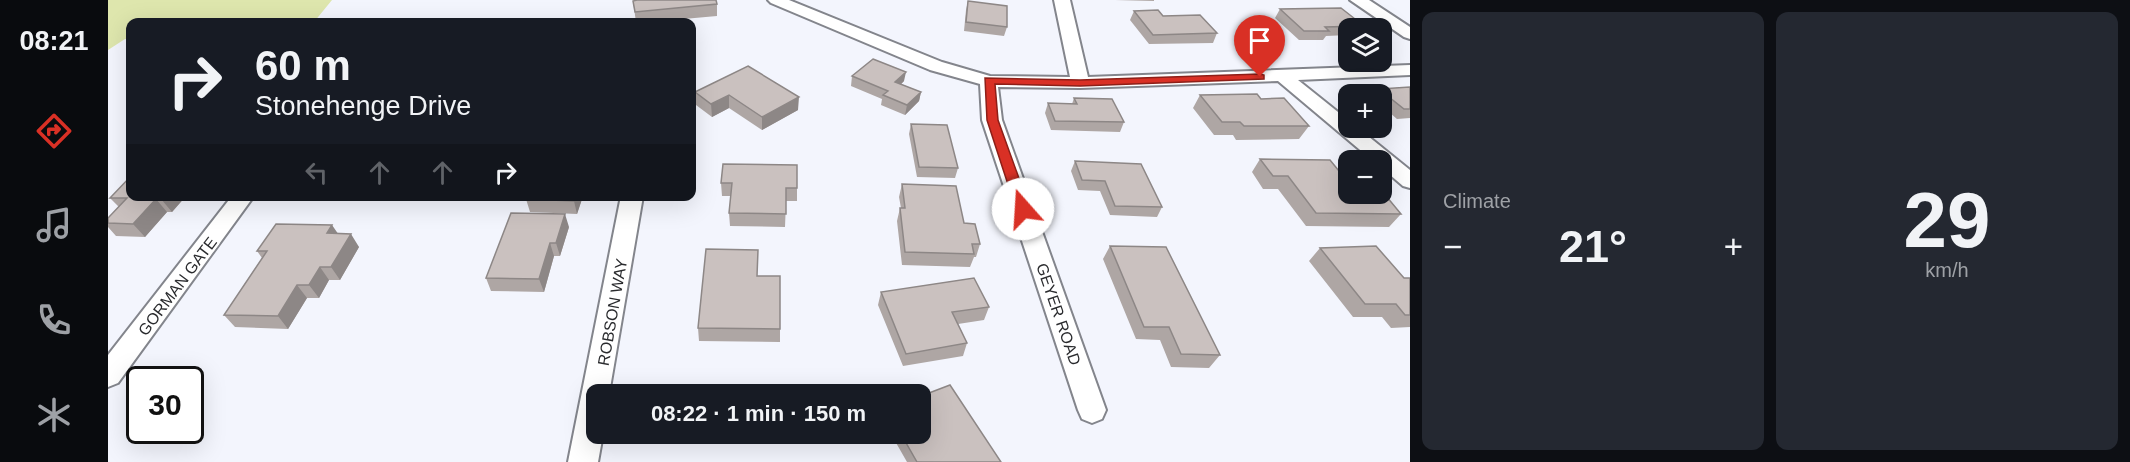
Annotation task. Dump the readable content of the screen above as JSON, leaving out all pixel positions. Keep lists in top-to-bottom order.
{
  "streets": {
    "street": ["GORMAN GATE", "ROBSON WAY", "GEYER ROAD"]
  },
  "page": {
    "tabs": "08:21",
    "tile": [
      "Climate",
      ["29", "km/h"]
    ],
    "map_buttons": ["+", "−"],
    "turn": ["60 m", "Stonehenge Drive"],
    "heat": ["−", "21°", "+"],
    "limit": "30",
    "trip": "08:22 · 1 min · 150 m"
  }
}
